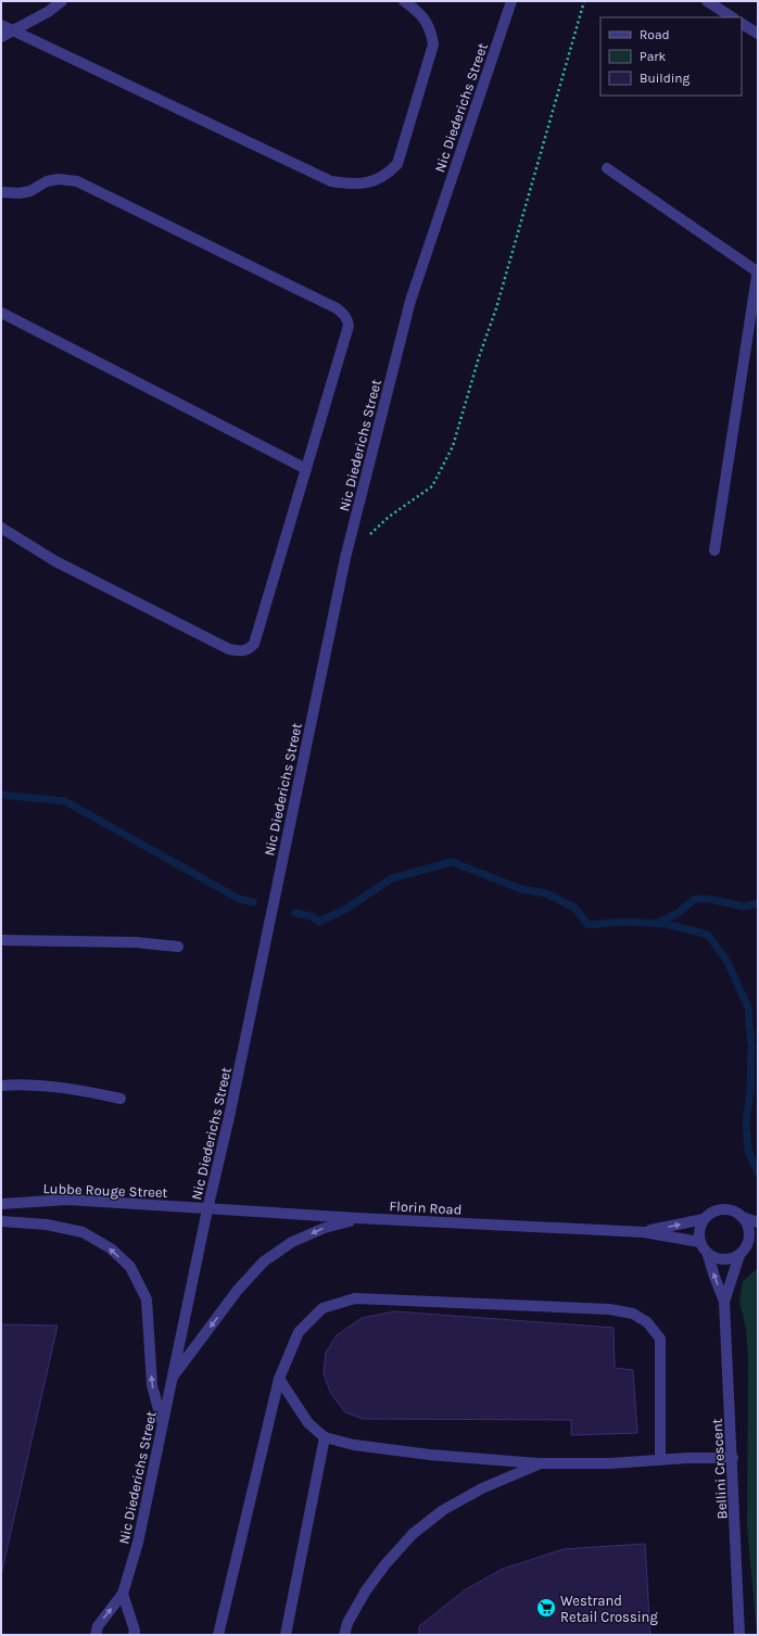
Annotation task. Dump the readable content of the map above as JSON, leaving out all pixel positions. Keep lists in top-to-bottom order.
{
  "streets": {
    "street": [
      "Nic Diederichs Street",
      "Lubbe Rouge Street",
      "Florin Road",
      "Bellini Crescent"
    ]
  },
  "crossings": [
    ["Nic Diederichs Street", "Lubbe Rouge Street"],
    ["Nic Diederichs Street", "Florin Road"],
    ["Lubbe Rouge Street", "Florin Road"],
    ["Florin Road", "Bellini Crescent"]
  ],
  "places": {
    "supermarket": ["Westrand Retail Crossing"]
  },
  "legend": ["Road", "Park", "Building"]
}
